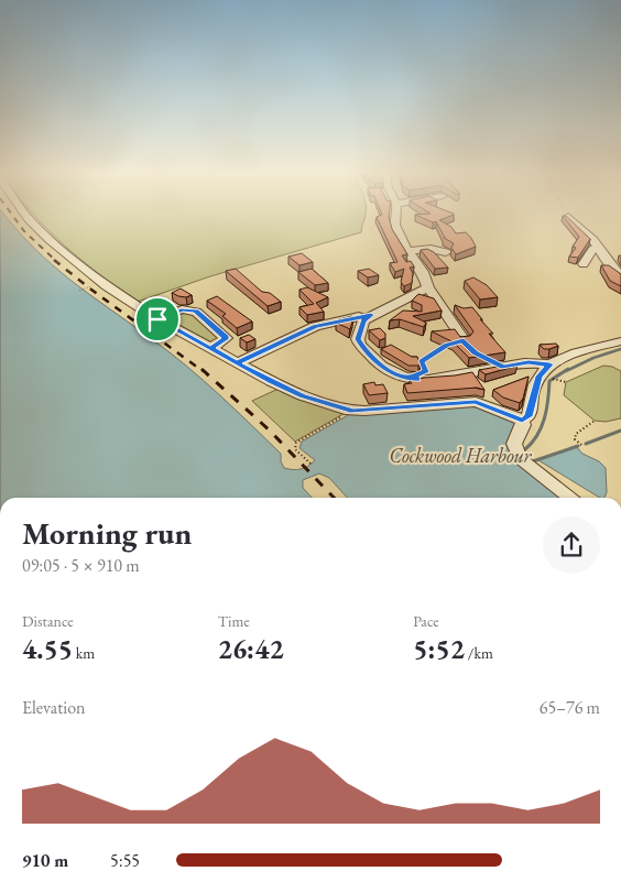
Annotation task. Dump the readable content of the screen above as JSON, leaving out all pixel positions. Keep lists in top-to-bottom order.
{
  "water": ["Cockwood Harbour"],
  "page": {
    "heading": ["Morning run", "09:05 · 5 × 910 m"],
    "stats": [
      ["Distance", "4.55 km"],
      ["Time", "26:42"],
      ["Pace", "5:52 /km"]
    ],
    "chart": ["Elevation", "65–76 m"],
    "list": [
      {
        "name": "910 m",
        "note": "5:55"
      }
    ]
  }
}
